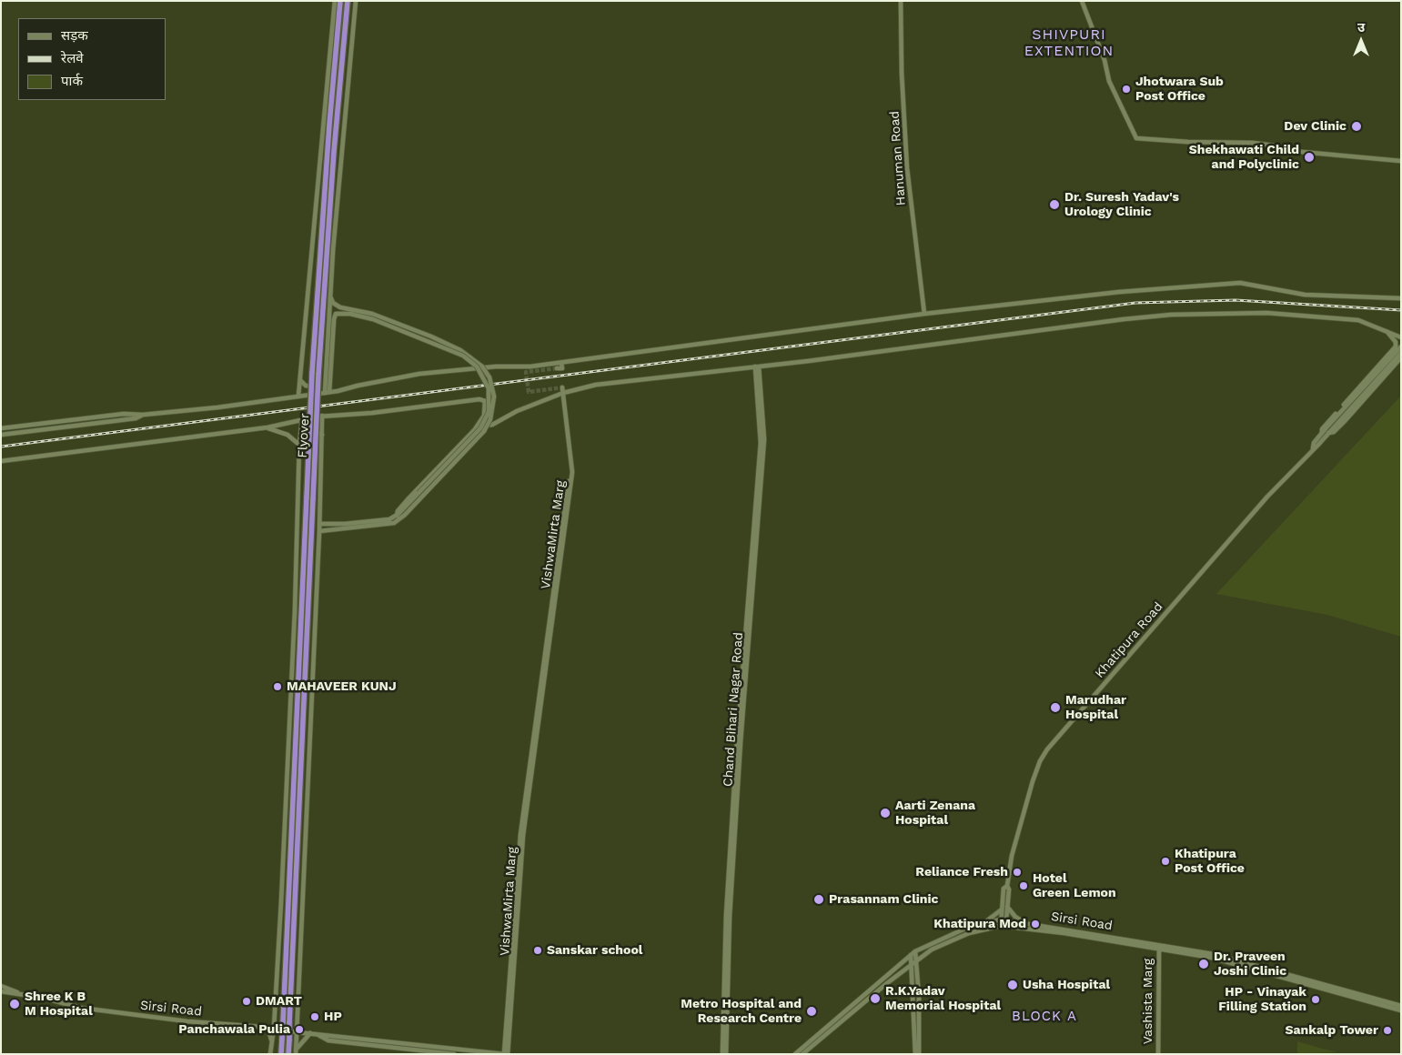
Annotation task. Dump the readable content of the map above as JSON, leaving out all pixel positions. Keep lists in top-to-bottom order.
{
  "streets": {
    "highway": ["Flyover"],
    "street": [
      "Hanuman Road",
      "VishwaMirta Marg",
      "Khatipura Road",
      "Chand Bihari Nagar Road",
      "Sirsi Road",
      "Vashista Marg"
    ]
  },
  "crossings": [
    ["VishwaMirta Marg", "Sirsi Road"],
    ["Khatipura Road", "Sirsi Road"],
    ["Sirsi Road", "Vashista Marg"]
  ],
  "districts": ["SHIVPURI EXTENTION", "BLOCK A"],
  "places": [
    "Jhotwara Sub Post Office",
    "Dev Clinic",
    "Shekhawati Child and Polyclinic",
    "Dr. Suresh Yadav's Urology Clinic",
    "MAHAVEER KUNJ",
    "Marudhar Hospital",
    "Aarti Zenana Hospital",
    "Khatipura Post Office",
    "Reliance Fresh",
    "Hotel Green Lemon",
    "Prasannam Clinic",
    "Khatipura Mod",
    "Sanskar school",
    "Dr. Praveen Joshi Clinic",
    "Usha Hospital",
    "R.K.Yadav Memorial Hospital",
    "HP - Vinayak Filling Station",
    "DMART",
    "Shree K B M Hospital",
    "Metro Hospital and Research Centre",
    "HP",
    "Panchawala Pulia",
    "Sankalp Tower"
  ],
  "legend": ["सड़क", "रेलवे", "पार्क"],
  "north": "top"
}
